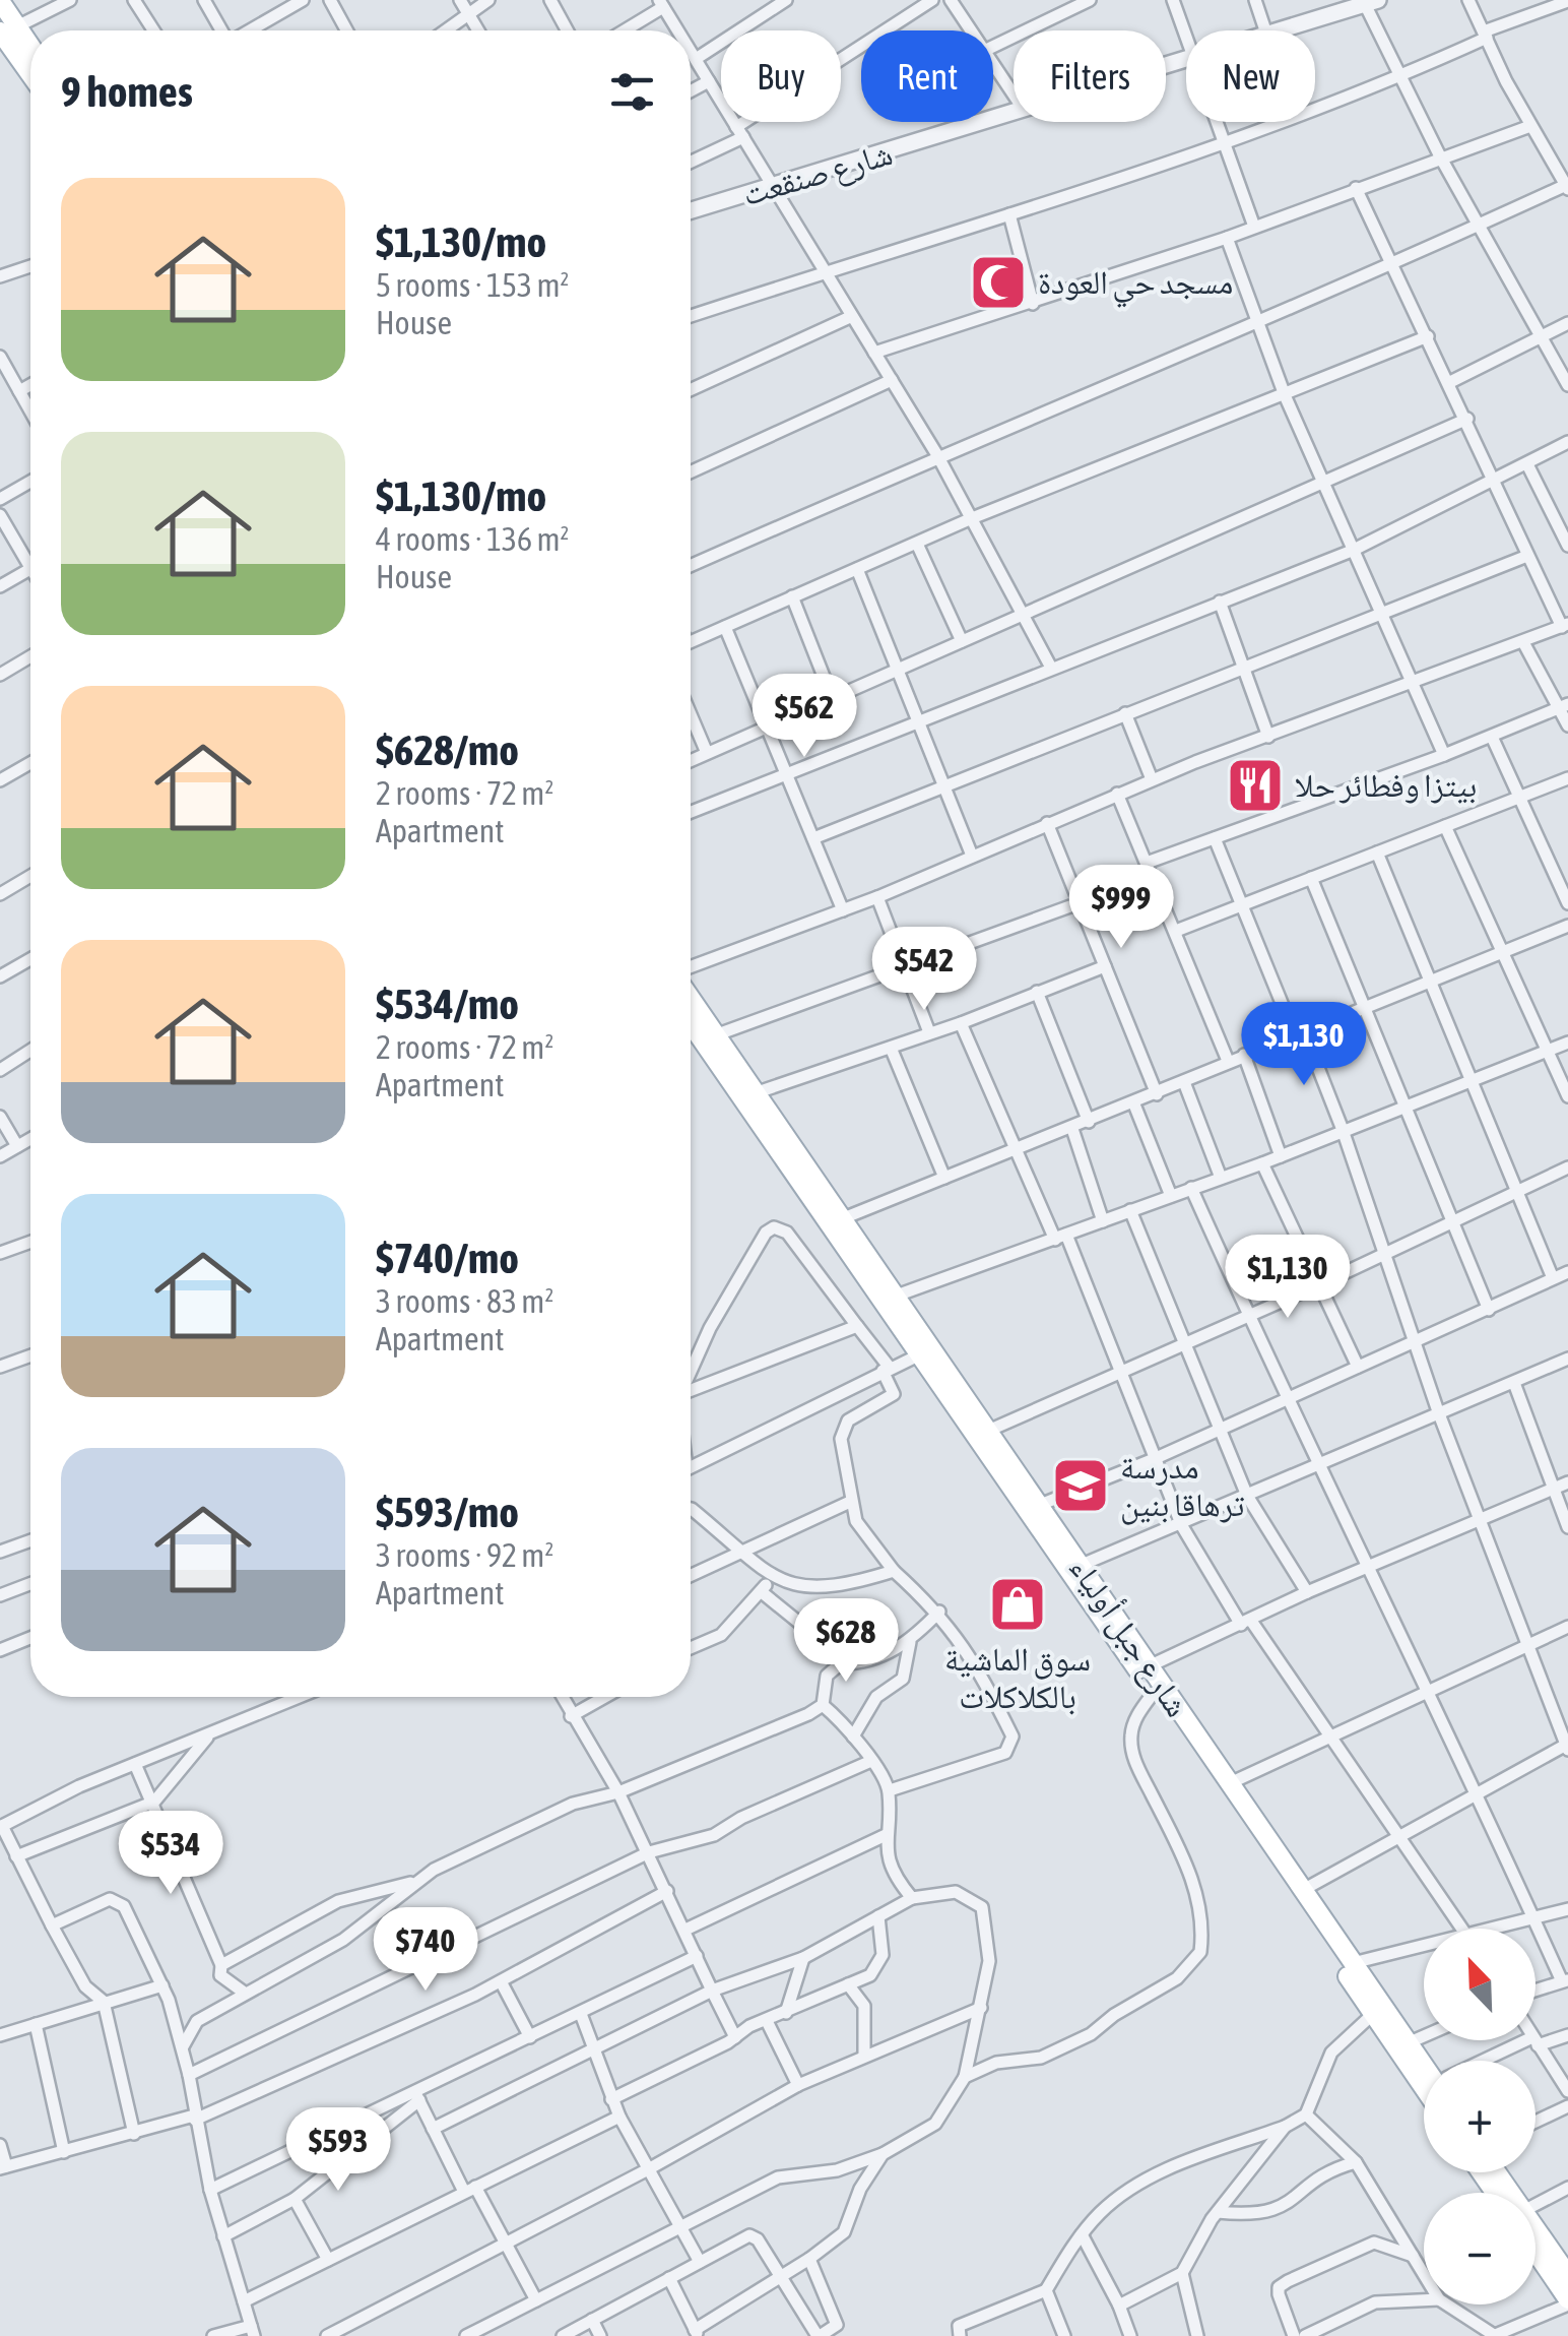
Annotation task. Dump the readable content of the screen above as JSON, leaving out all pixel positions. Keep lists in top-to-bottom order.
{
  "streets": {
    "main road": ["شارع جبل أولياء"],
    "street": ["شارع صنقعت"]
  },
  "places": {
    "mosque": ["مسجد حي العودة"],
    "restaurant": ["بيتزا وفطائر حلا"],
    "school or university": ["مدرسة ترهاقا بنين"],
    "shop": ["سوق الماشية بالكلاكلات"]
  },
  "north": "top left",
  "page": {
    "chip": [
      "Buy",
      "Rent",
      "Filters",
      "New"
    ],
    "heading": "9 homes",
    "list": [
      {
        "name": "$1,130/mo",
        "note": "5 rooms · 153 m² · House"
      },
      {
        "name": "$1,130/mo",
        "note": "4 rooms · 136 m² · House"
      },
      {
        "name": "$628/mo",
        "note": "2 rooms · 72 m² · Apartment"
      },
      {
        "name": "$534/mo",
        "note": "2 rooms · 72 m² · Apartment"
      },
      {
        "name": "$740/mo",
        "note": "3 rooms · 83 m² · Apartment"
      },
      {
        "name": "$593/mo",
        "note": "3 rooms · 92 m² · Apartment"
      }
    ],
    "price": [
      "$562",
      "$999",
      "$542",
      "$1,130",
      "$1,130",
      "$628",
      "$534",
      "$740",
      "$593"
    ],
    "map_buttons": ["+", "−"]
  }
}
